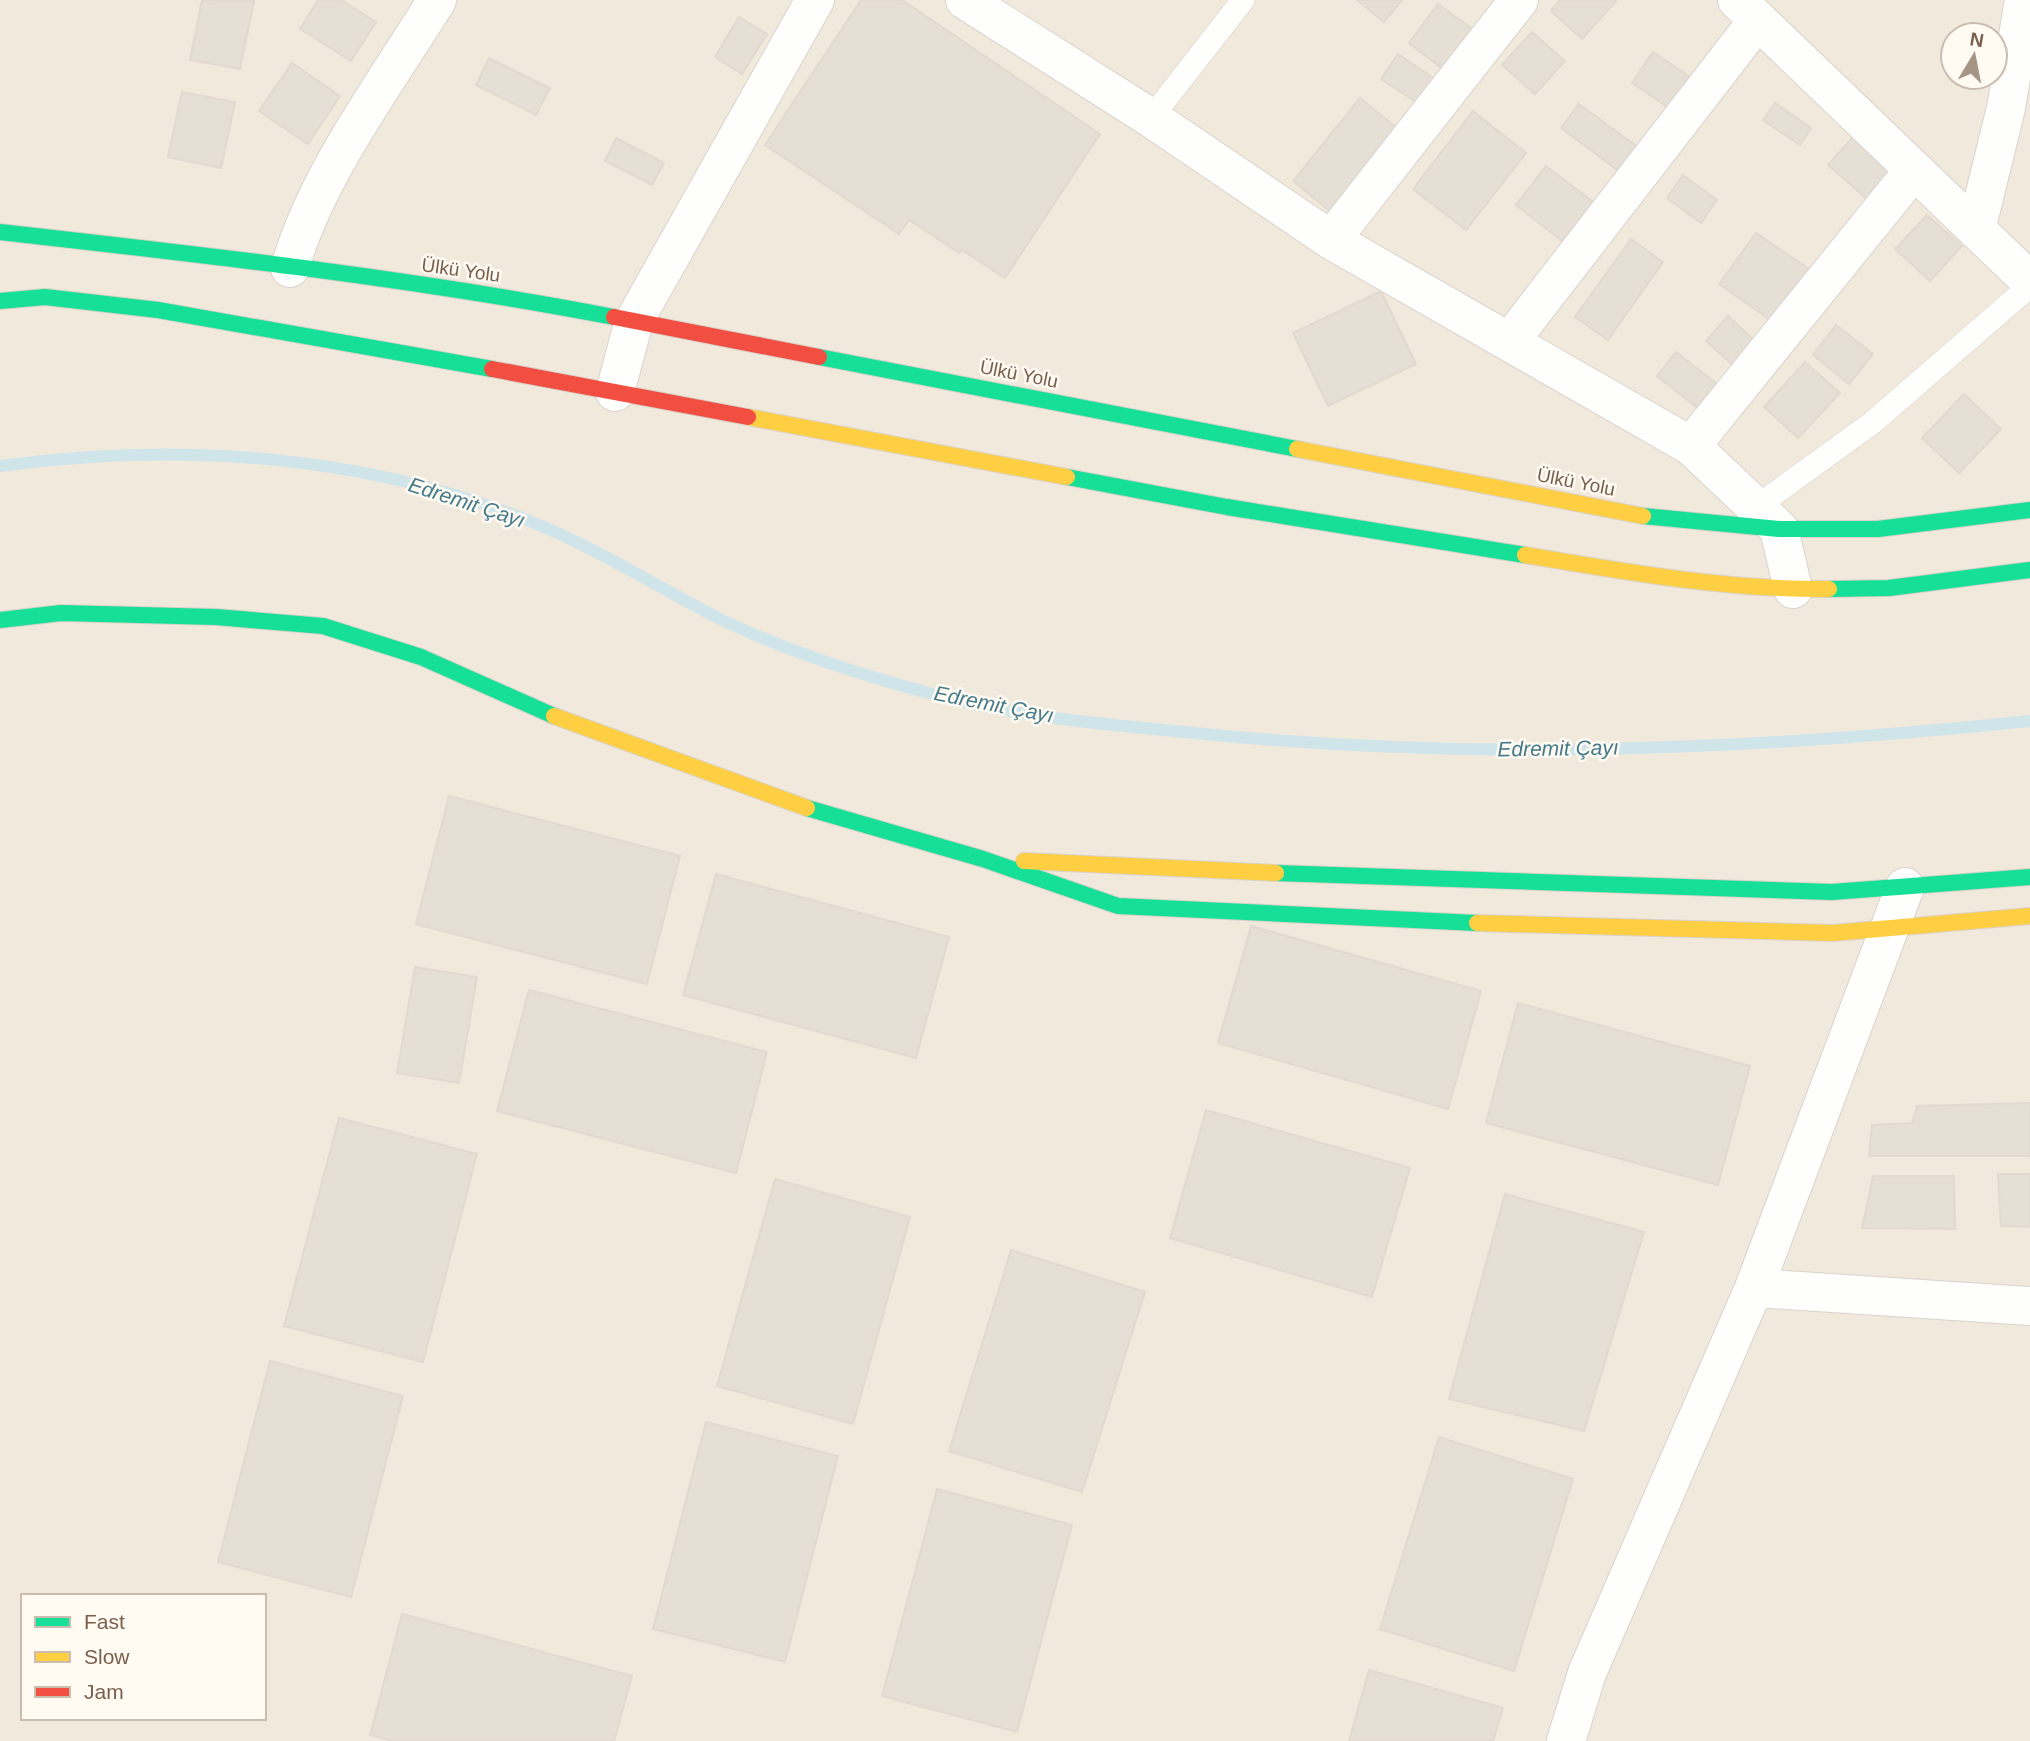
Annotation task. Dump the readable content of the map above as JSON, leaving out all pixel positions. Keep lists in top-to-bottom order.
{
  "streets": {
    "main road": ["Ülkü Yolu"]
  },
  "water": ["Edremit Çayı"],
  "legend": ["Fast", "Slow", "Jam"],
  "north": "top"
}
